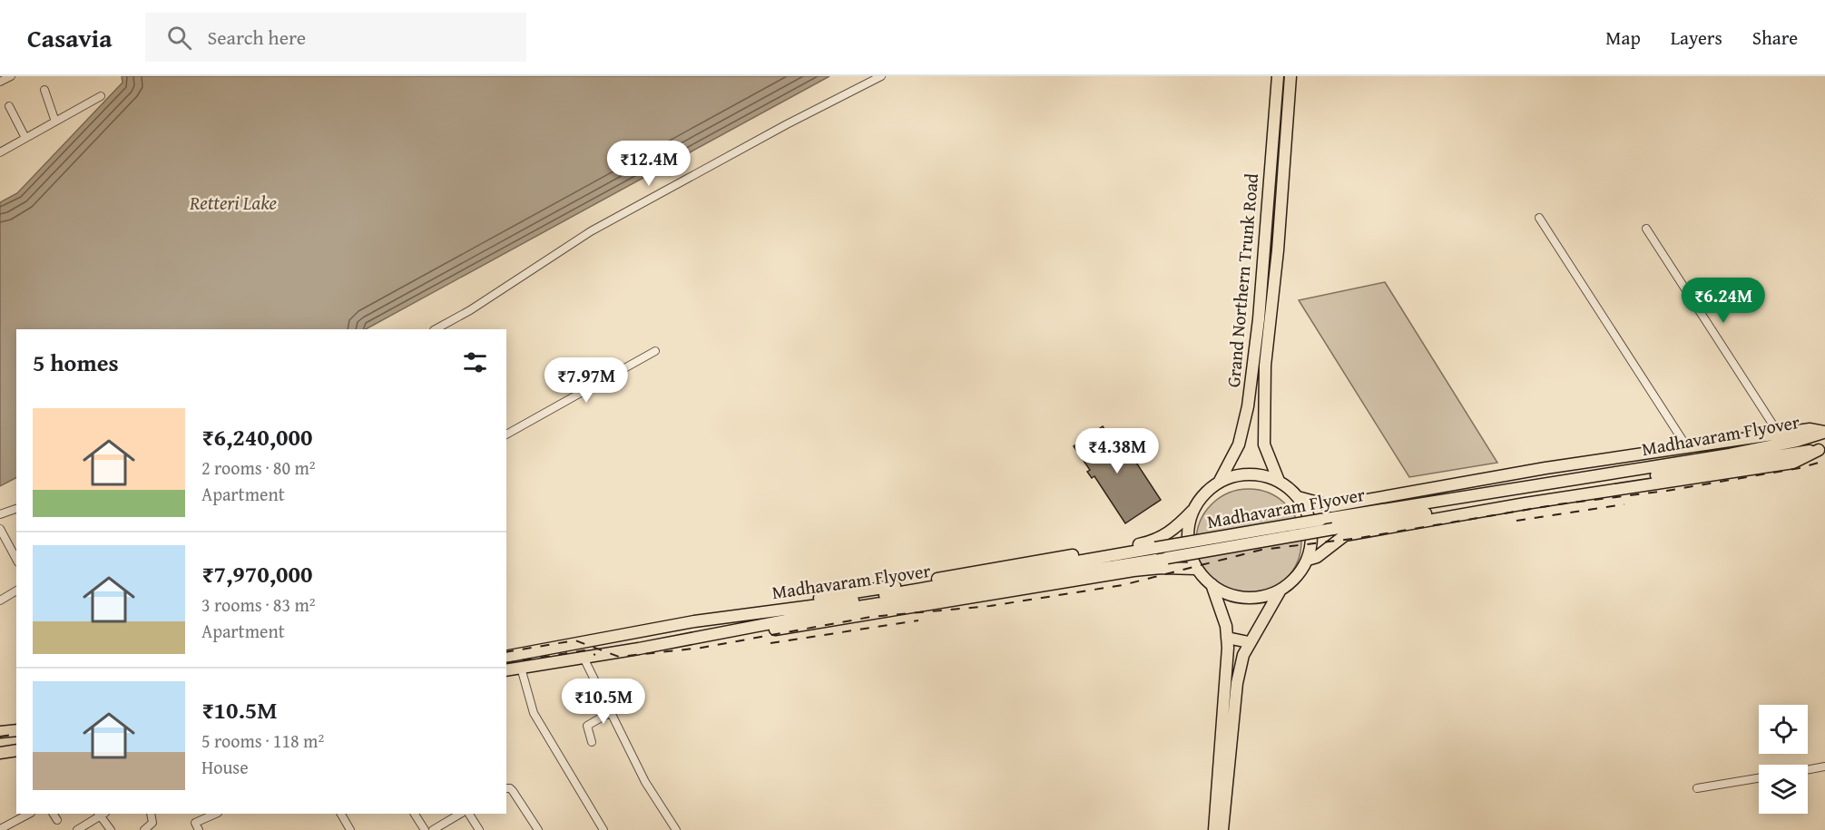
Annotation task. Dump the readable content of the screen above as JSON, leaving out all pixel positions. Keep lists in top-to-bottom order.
{
  "streets": {
    "main road": ["Grand Northern Trunk Road", "Madhavaram Flyover"]
  },
  "water": ["Retteri Lake"],
  "page": {
    "header": "Casavia",
    "search": "Search here",
    "nav": ["Map", "Layers", "Share"],
    "price": [
      "₹12.4M",
      "₹6.24M",
      "₹7.97M",
      "₹4.38M",
      "₹10.5M"
    ],
    "heading": "5 homes",
    "list": [
      {
        "name": "₹6,240,000",
        "note": "2 rooms · 80 m² · Apartment"
      },
      {
        "name": "₹7,970,000",
        "note": "3 rooms · 83 m² · Apartment"
      },
      {
        "name": "₹10.5M",
        "note": "5 rooms · 118 m² · House"
      }
    ]
  }
}
